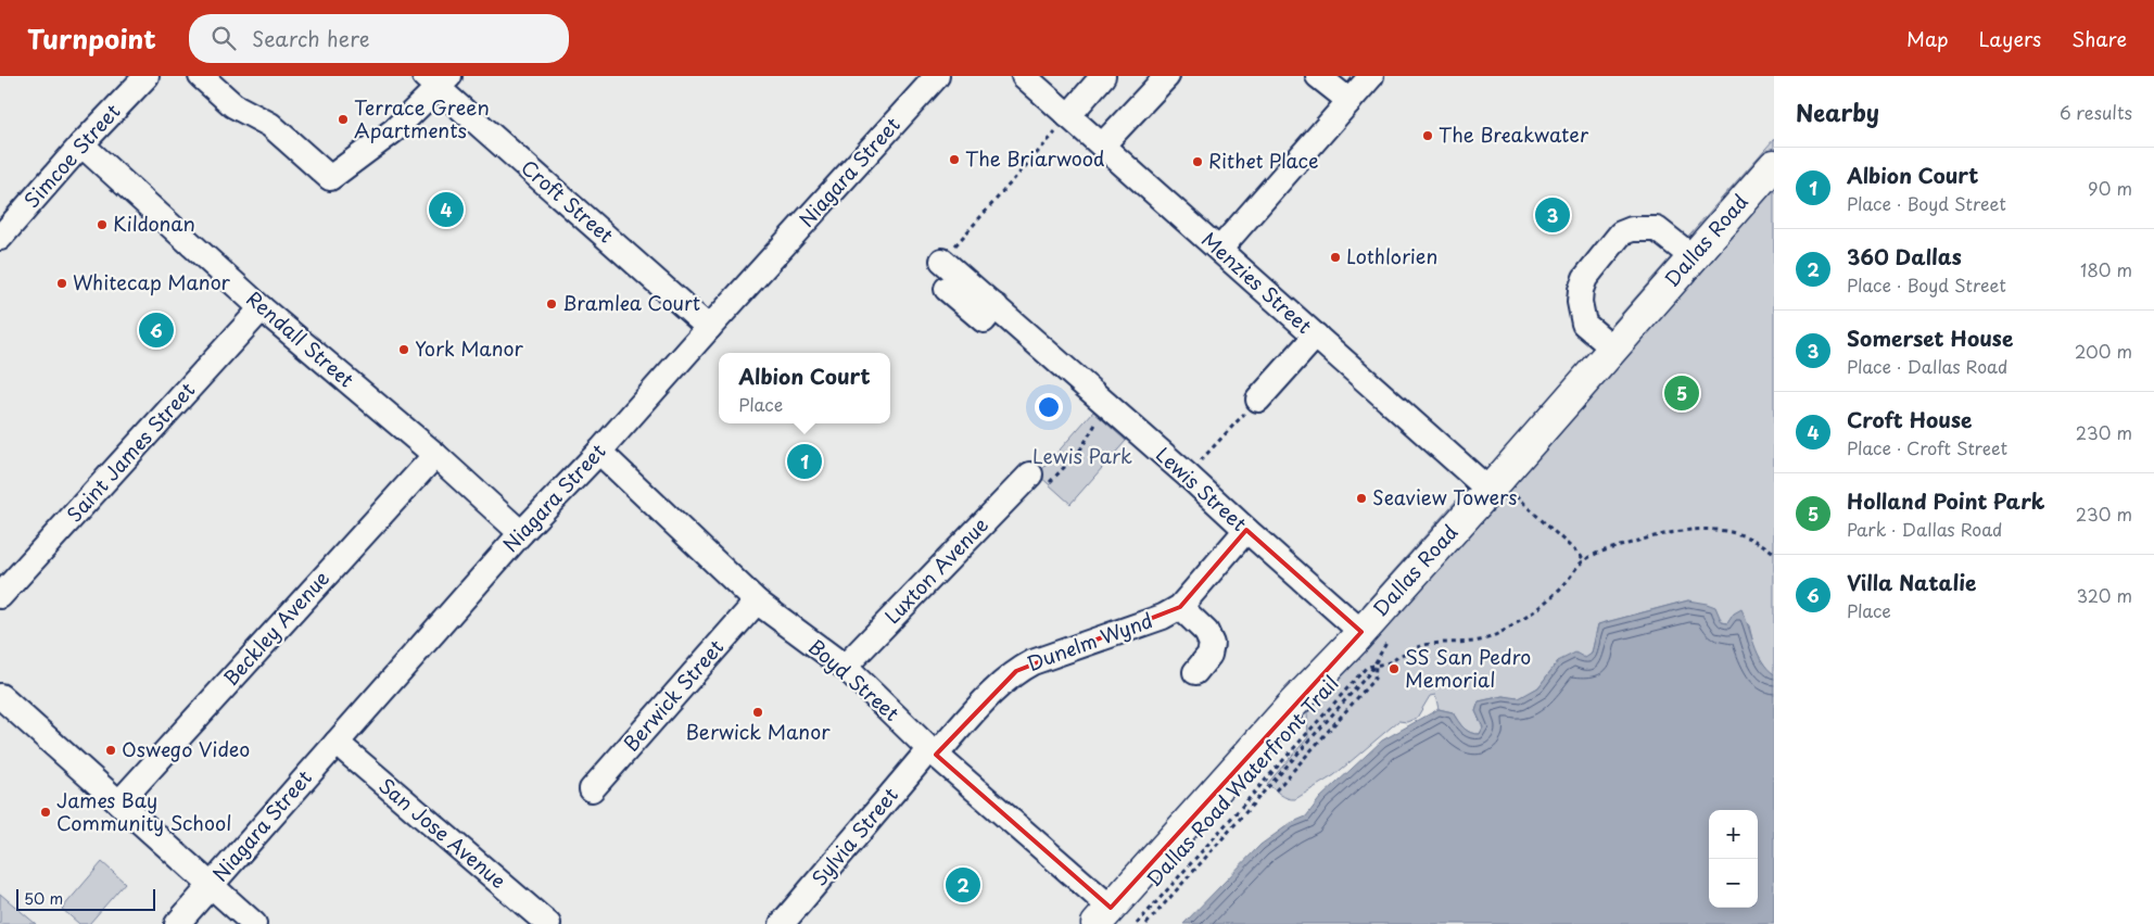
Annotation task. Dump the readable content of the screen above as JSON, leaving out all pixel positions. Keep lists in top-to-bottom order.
{
  "streets": {
    "main road": ["Dallas Road"],
    "street": [
      "Simcoe Street",
      "Niagara Street",
      "Croft Street",
      "Menzies Street",
      "Rendall Street",
      "Saint James Street",
      "Lewis Street",
      "Luxton Avenue",
      "Beckley Avenue",
      "Dunelm Wynd",
      "Boyd Street",
      "Berwick Street",
      "San Jose Avenue",
      "Sylvia Street"
    ],
    "path": ["Dallas Road Waterfront Trail"]
  },
  "crossings": [
    ["Simcoe Street", "Rendall Street"],
    ["Niagara Street", "Croft Street"],
    ["Niagara Street", "Rendall Street"],
    ["Niagara Street", "Boyd Street"],
    ["Niagara Street", "San Jose Avenue"],
    ["Dallas Road", "Menzies Street"],
    ["Dallas Road", "Lewis Street"],
    ["Dallas Road", "Boyd Street"],
    ["Rendall Street", "Saint James Street"],
    ["Rendall Street", "Beckley Avenue"],
    ["Lewis Street", "Dunelm Wynd"],
    ["Luxton Avenue", "Boyd Street"],
    ["Dunelm Wynd", "Boyd Street"],
    ["Dunelm Wynd", "Sylvia Street"],
    ["Boyd Street", "Berwick Street"],
    ["Boyd Street", "Sylvia Street"]
  ],
  "parks": ["Lewis Park"],
  "places": [
    "Terrace Green Apartments",
    "The Breakwater",
    "The Briarwood",
    "Rithet Place",
    "Kildonan",
    "Lothlorien",
    "Whitecap Manor",
    "Bramlea Court",
    "York Manor",
    "Seaview Towers",
    "SS San Pedro Memorial",
    "Berwick Manor",
    "Oswego Video",
    "James Bay Community School"
  ],
  "scale_bar": "50 m",
  "page": {
    "header": "Turnpoint",
    "search": "Search here",
    "nav": ["Map", "Layers", "Share"],
    "heading": ["Nearby", "6 results"],
    "list": [
      {
        "mark": "1",
        "name": "Albion Court",
        "note": "Place · Boyd Street",
        "value": "90 m"
      },
      {
        "mark": "2",
        "name": "360 Dallas",
        "note": "Place · Boyd Street",
        "value": "180 m"
      },
      {
        "mark": "3",
        "name": "Somerset House",
        "note": "Place · Dallas Road",
        "value": "200 m"
      },
      {
        "mark": "4",
        "name": "Croft House",
        "note": "Place · Croft Street",
        "value": "230 m"
      },
      {
        "mark": "5",
        "name": "Holland Point Park",
        "note": "Park · Dallas Road",
        "value": "230 m"
      },
      {
        "mark": "6",
        "name": "Villa Natalie",
        "note": "Place",
        "value": "320 m"
      }
    ],
    "pins": [
      "4",
      "3",
      "6",
      "5",
      "1",
      "2"
    ],
    "popup": ["Albion Court", "Place"],
    "map_buttons": ["+", "−"],
    "scale": "50 m"
  }
}
